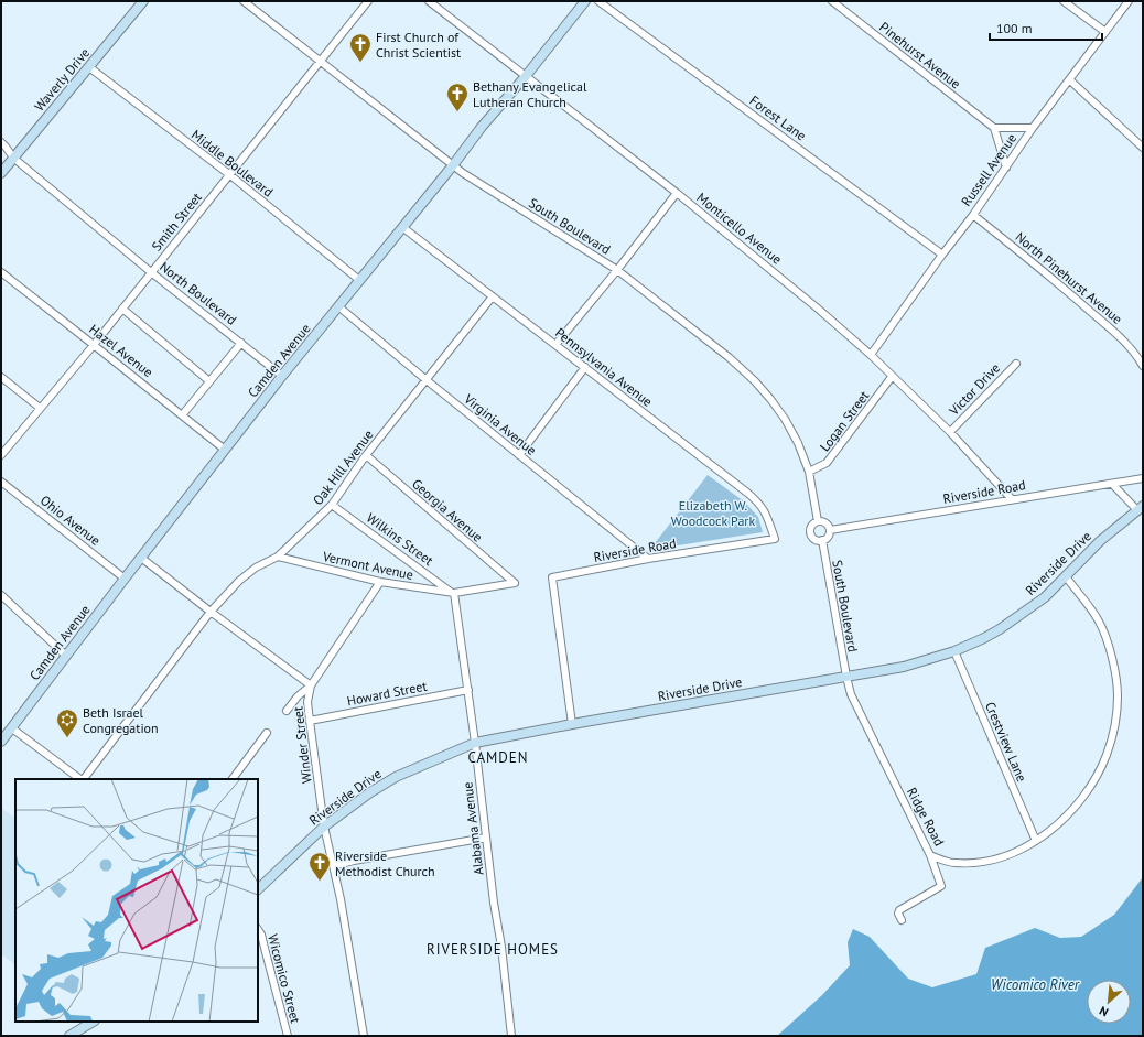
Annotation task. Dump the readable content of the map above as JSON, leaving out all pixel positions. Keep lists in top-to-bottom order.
{
  "streets": {
    "street": [
      "Pinehurst Avenue",
      "Waverly Drive",
      "Forest Lane",
      "Middle Boulevard",
      "Russell Avenue",
      "Smith Street",
      "South Boulevard",
      "Monticello Avenue",
      "North Pinehurst Avenue",
      "North Boulevard",
      "Hazel Avenue",
      "Camden Avenue",
      "Pennsylvania Avenue",
      "Victor Drive",
      "Logan Street",
      "Virginia Avenue",
      "Oak Hill Avenue",
      "Riverside Road",
      "Georgia Avenue",
      "Ohio Avenue",
      "Wilkins Street",
      "Riverside Drive",
      "Vermont Avenue",
      "Howard Street",
      "Crestview Lane",
      "Winder Street",
      "Ridge Road",
      "Alabama Avenue",
      "Wicomico Street"
    ]
  },
  "crossings": [
    ["Waverly Drive", "Middle Boulevard"],
    ["Waverly Drive", "North Boulevard"],
    ["Forest Lane", "Russell Avenue"],
    ["Middle Boulevard", "Smith Street"],
    ["Middle Boulevard", "Camden Avenue"],
    ["Russell Avenue", "Monticello Avenue"],
    ["Russell Avenue", "North Pinehurst Avenue"],
    ["Smith Street", "South Boulevard"],
    ["Smith Street", "North Boulevard"],
    ["Smith Street", "Hazel Avenue"],
    ["South Boulevard", "Camden Avenue"],
    ["South Boulevard", "Logan Street"],
    ["South Boulevard", "Riverside Road"],
    ["South Boulevard", "Riverside Drive"],
    ["South Boulevard", "Ridge Road"],
    ["Monticello Avenue", "Camden Avenue"],
    ["Monticello Avenue", "Victor Drive"],
    ["Monticello Avenue", "Logan Street"],
    ["Monticello Avenue", "Riverside Road"],
    ["North Boulevard", "Camden Avenue"],
    ["Hazel Avenue", "Camden Avenue"],
    ["Camden Avenue", "Pennsylvania Avenue"],
    ["Camden Avenue", "Virginia Avenue"],
    ["Camden Avenue", "Ohio Avenue"],
    ["Pennsylvania Avenue", "Oak Hill Avenue"],
    ["Pennsylvania Avenue", "Riverside Road"],
    ["Virginia Avenue", "Oak Hill Avenue"],
    ["Virginia Avenue", "Riverside Road"],
    ["Oak Hill Avenue", "Georgia Avenue"],
    ["Oak Hill Avenue", "Wilkins Street"],
    ["Oak Hill Avenue", "Vermont Avenue"],
    ["Riverside Road", "Riverside Drive"],
    ["Georgia Avenue", "Wilkins Street"],
    ["Georgia Avenue", "Vermont Avenue"],
    ["Georgia Avenue", "Alabama Avenue"],
    ["Wilkins Street", "Vermont Avenue"],
    ["Wilkins Street", "Alabama Avenue"],
    ["Riverside Drive", "Crestview Lane"],
    ["Riverside Drive", "Winder Street"],
    ["Riverside Drive", "Ridge Road"],
    ["Riverside Drive", "Alabama Avenue"],
    ["Vermont Avenue", "Alabama Avenue"],
    ["Howard Street", "Winder Street"],
    ["Howard Street", "Alabama Avenue"],
    ["Crestview Lane", "Ridge Road"]
  ],
  "districts": ["CAMDEN", "RIVERSIDE HOMES"],
  "water": ["Wicomico River"],
  "parks": ["Elizabeth W. Woodcock Park"],
  "places": {
    "church": ["First Church of Christ Scientist", "Bethany Evangelical Lutheran Church", "Riverside Methodist Church"],
    "synagogue": ["Beth Israel Congregation"]
  },
  "scale_bar": "100 m",
  "north": "bottom left"
}
